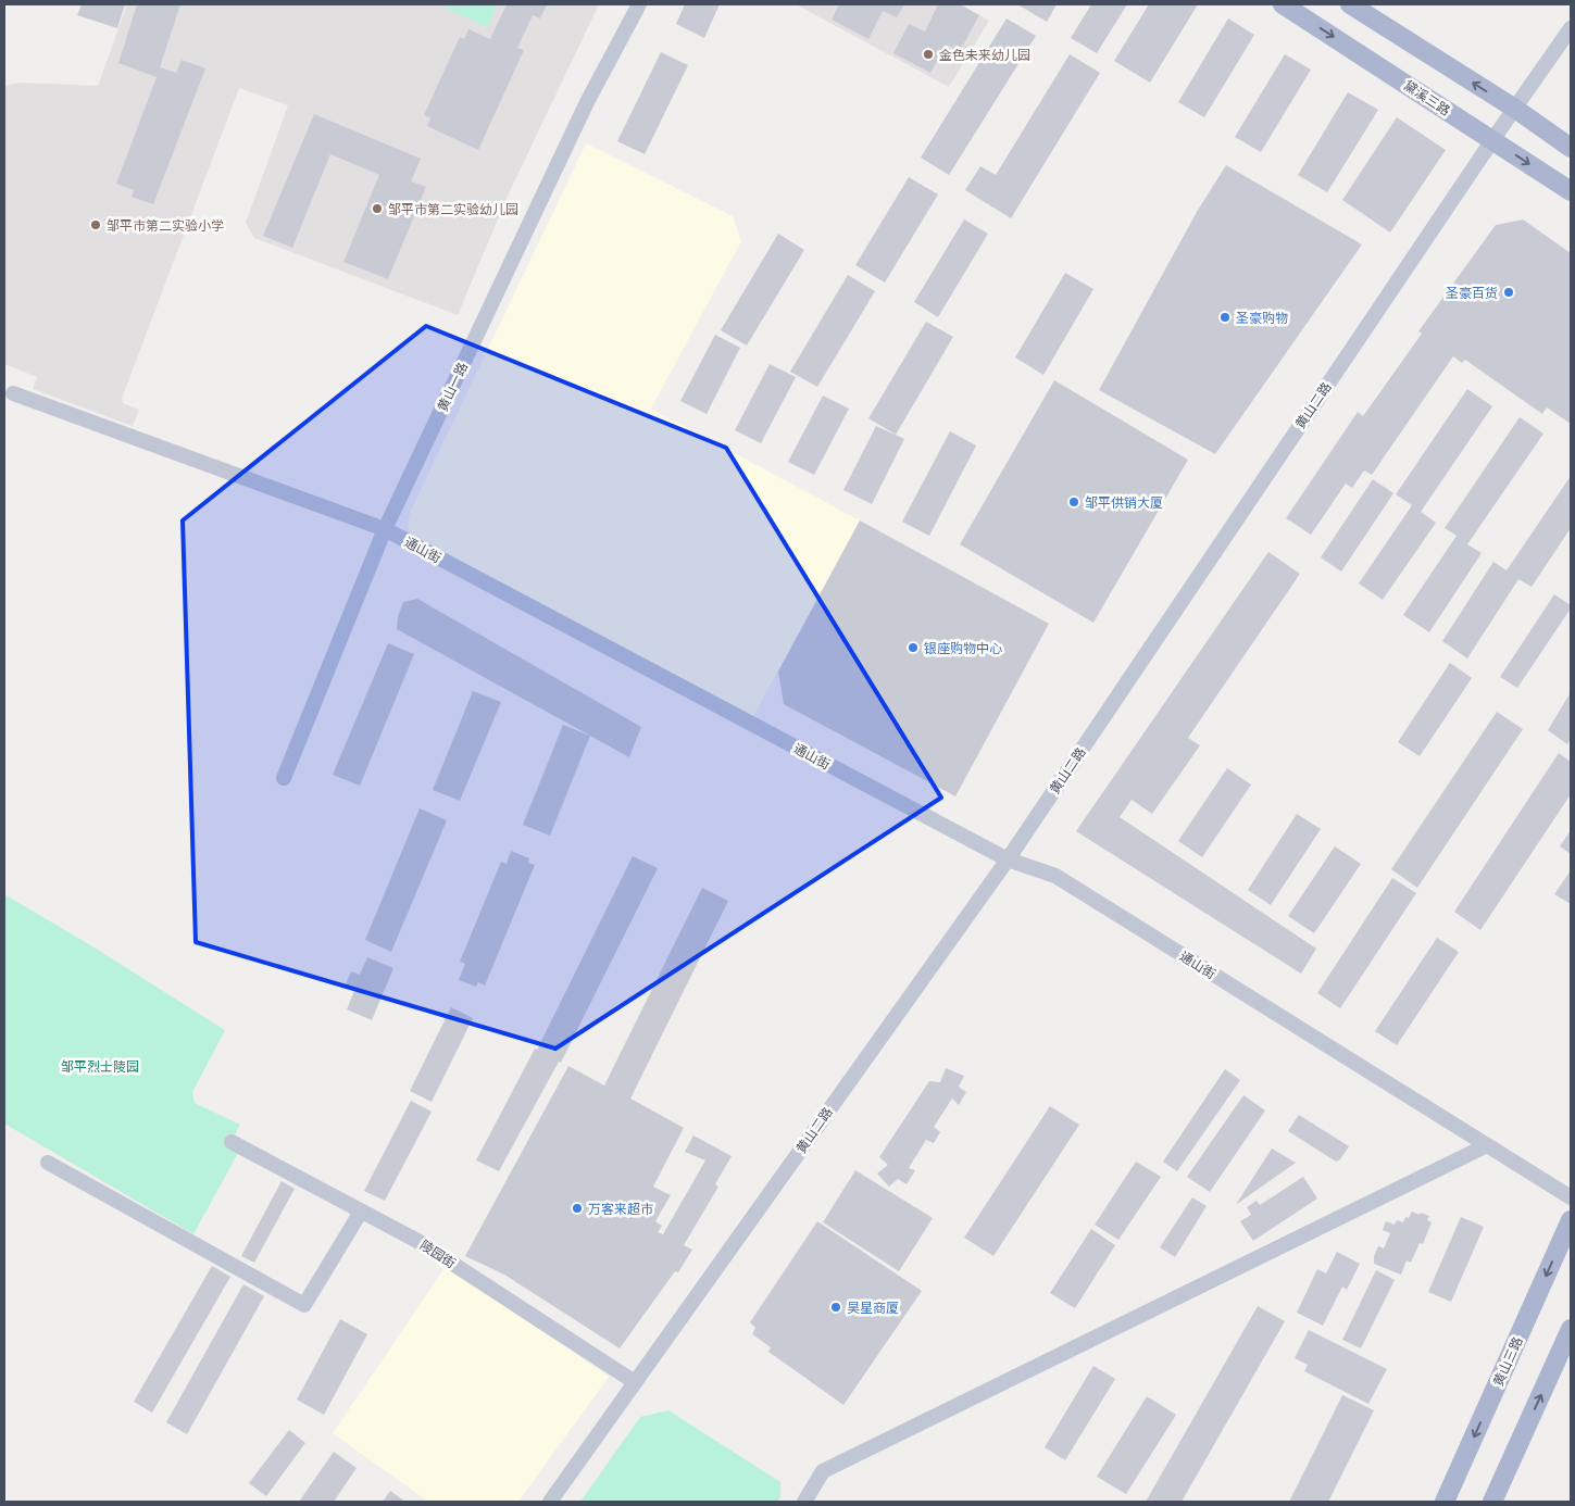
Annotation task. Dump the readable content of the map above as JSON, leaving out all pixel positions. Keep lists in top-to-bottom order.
{
  "streets": {
    "main road": ["黛溪三路", "黄山三路"],
    "street": [
      "黄山一路",
      "黄山二路",
      "通山街",
      "陵园街"
    ]
  },
  "crossings": [
    ["黛溪三路", "黄山二路"],
    ["黄山一路", "通山街"],
    ["黄山二路", "通山街"],
    ["黄山二路", "陵园街"]
  ],
  "parks": ["邹平烈士陵园"],
  "places": [
    "金色未来幼儿园",
    "邹平市第二实验幼儿园",
    "邹平市第二实验小学",
    "圣豪百货",
    "圣豪购物",
    "邹平供销大厦",
    "银座购物中心",
    "万客来超市",
    "昊星商厦"
  ]
}
